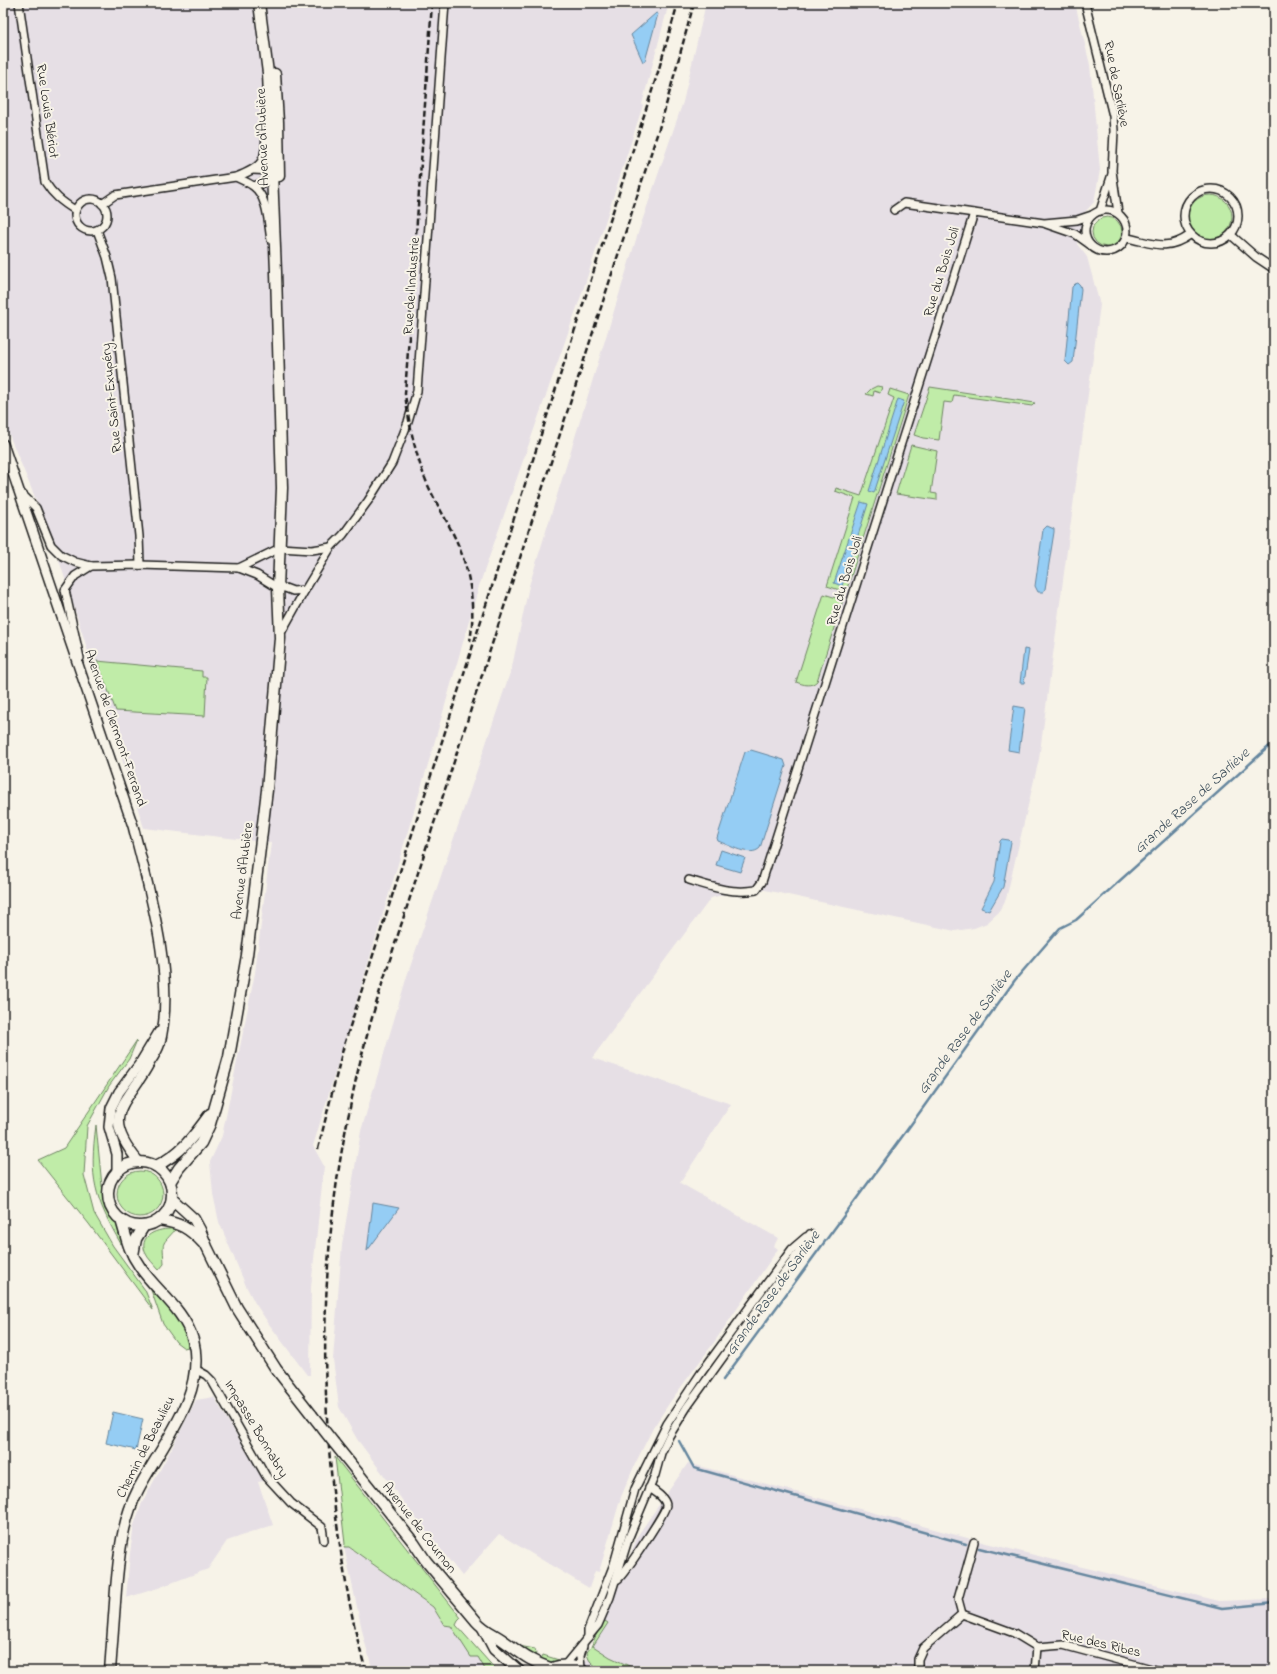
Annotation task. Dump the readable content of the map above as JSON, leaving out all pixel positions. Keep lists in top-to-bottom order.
{
  "streets": {
    "main road": ["Avenue d'Aubière", "Chemin de Beaulieu", "Avenue de Cournon"],
    "street": [
      "Rue de Sarliève",
      "Rue Louis Blériot",
      "Rue du Bois Joli",
      "Rue de l'Industrie",
      "Rue Saint-Exupéry",
      "Avenue de Clermont-Ferrand",
      "Impasse Bonnabry",
      "Rue des Ribes"
    ]
  },
  "crossings": [
    ["Rue Louis Blériot", "Rue Saint-Exupéry"],
    ["Avenue d'Aubière", "Rue de l'Industrie"],
    ["Avenue d'Aubière", "Avenue de Clermont-Ferrand"],
    ["Avenue d'Aubière", "Chemin de Beaulieu"],
    ["Avenue de Clermont-Ferrand", "Chemin de Beaulieu"],
    ["Impasse Bonnabry", "Chemin de Beaulieu"]
  ],
  "water": ["Grande Rase de Sarliève"]
}
